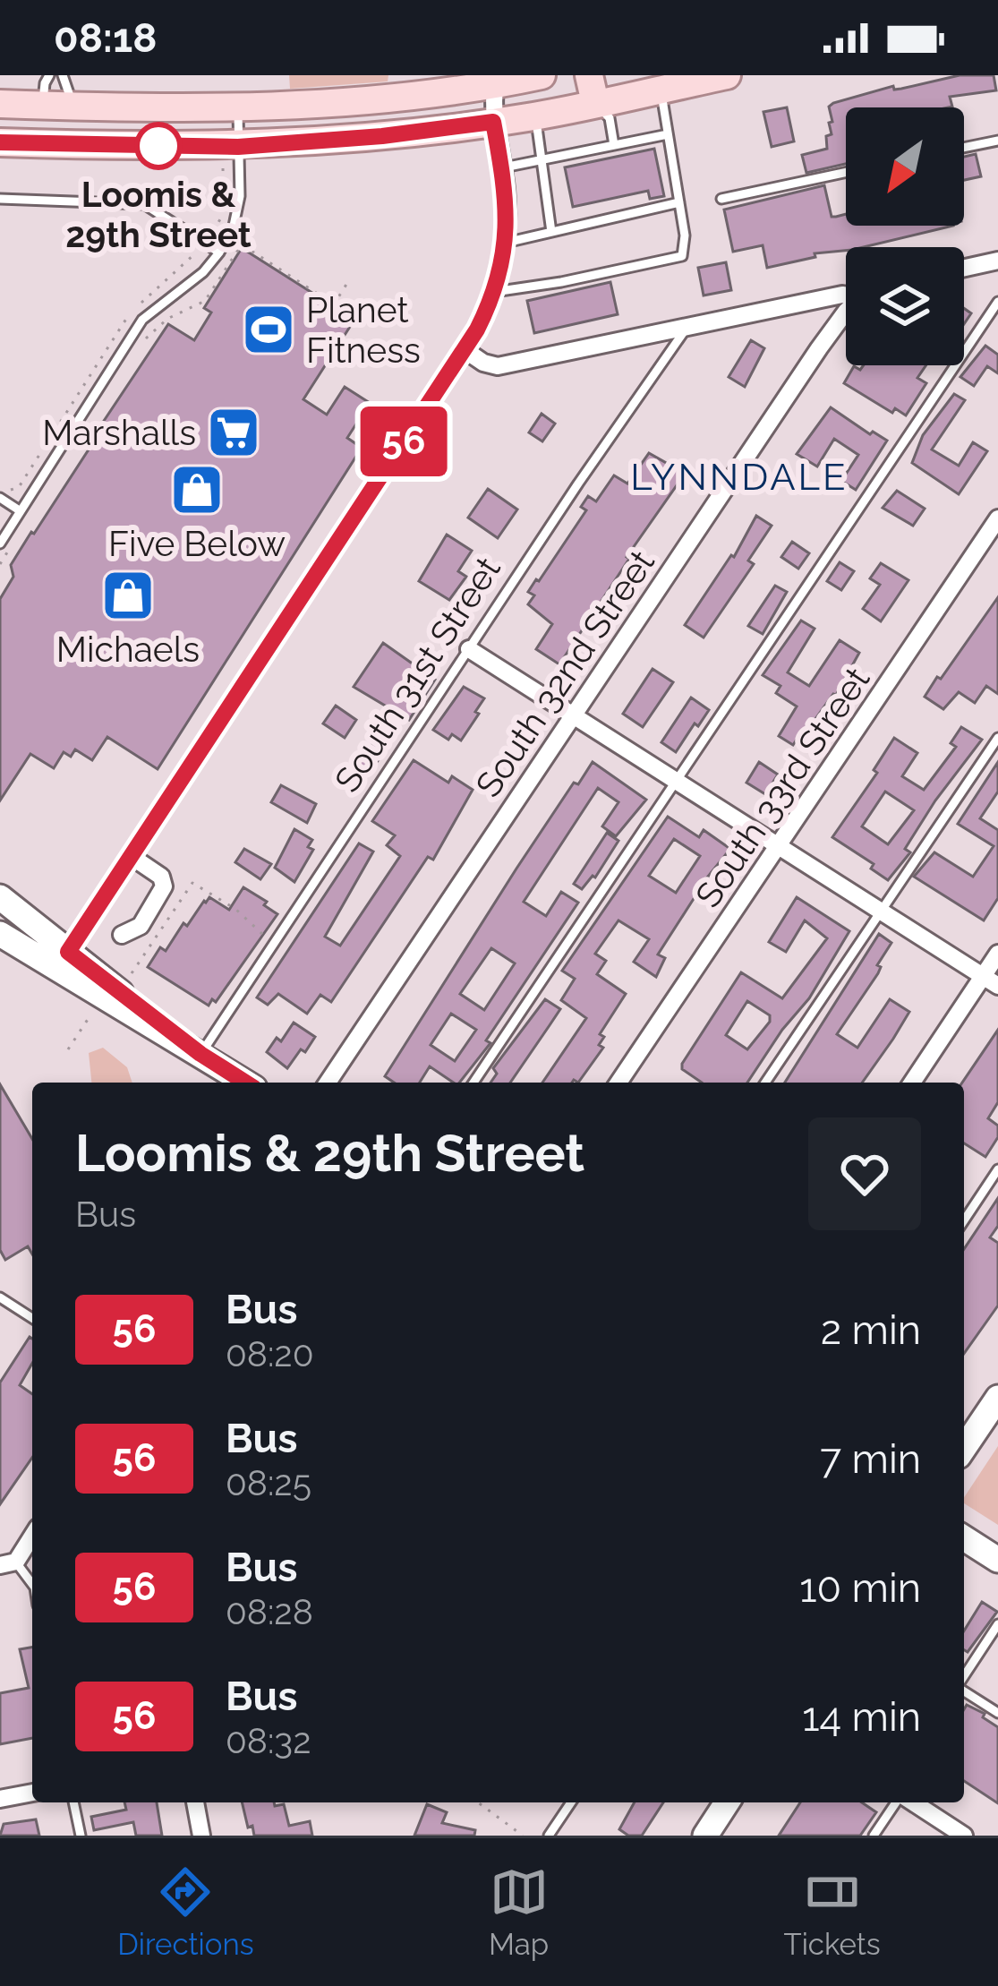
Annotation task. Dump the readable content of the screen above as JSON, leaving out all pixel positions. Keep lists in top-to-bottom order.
{
  "streets": {
    "street": ["South 32nd Street", "South 33rd Street"],
    "lane": ["South 31st Street"]
  },
  "districts": ["LYNNDALE"],
  "places": {
    "other": ["Loomis & 29th Street"],
    "sports": ["Planet Fitness"],
    "supermarket": ["Marshalls"],
    "shop": ["Five Below", "Michaels"]
  },
  "lines": ["bus line 56"],
  "north": "bottom left",
  "page": {
    "status": "08:18",
    "on_map": "56",
    "heading": ["Loomis & 29th Street", "Bus"],
    "list": [
      {
        "mark": "56",
        "name": "Bus",
        "note": "08:20",
        "value": "2 min"
      },
      {
        "mark": "56",
        "name": "Bus",
        "note": "08:25",
        "value": "7 min"
      },
      {
        "mark": "56",
        "name": "Bus",
        "note": "08:28",
        "value": "10 min"
      },
      {
        "mark": "56",
        "name": "Bus",
        "note": "08:32",
        "value": "14 min"
      }
    ],
    "tabs": ["Directions", "Map", "Tickets"]
  }
}
